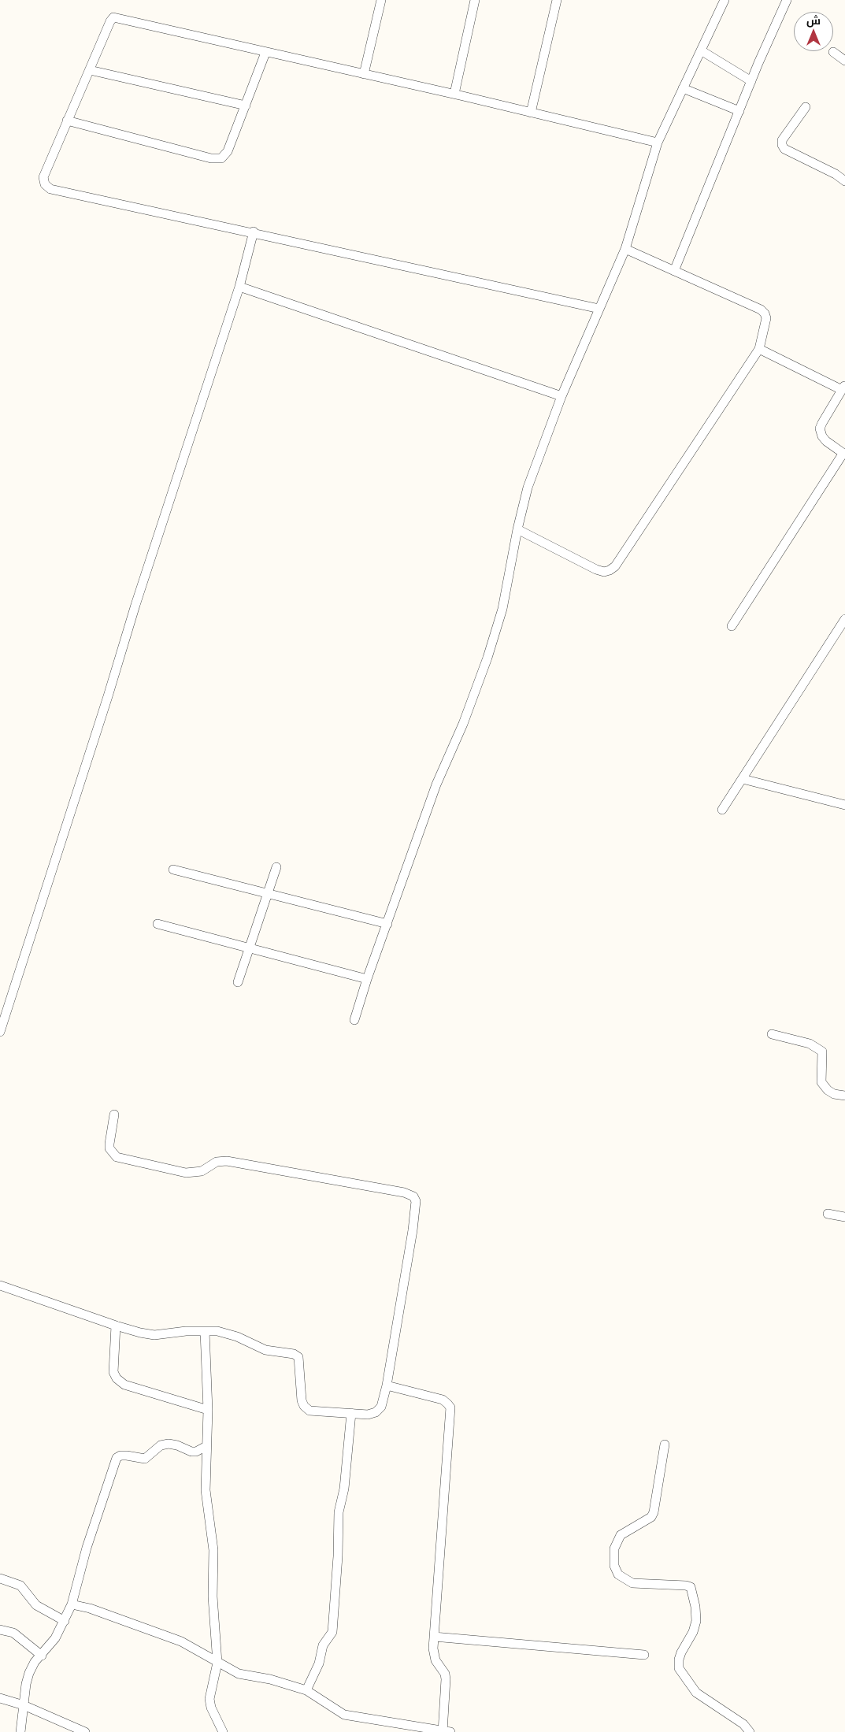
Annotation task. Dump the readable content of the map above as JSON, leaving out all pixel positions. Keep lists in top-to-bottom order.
{
  "north": "top"
}
